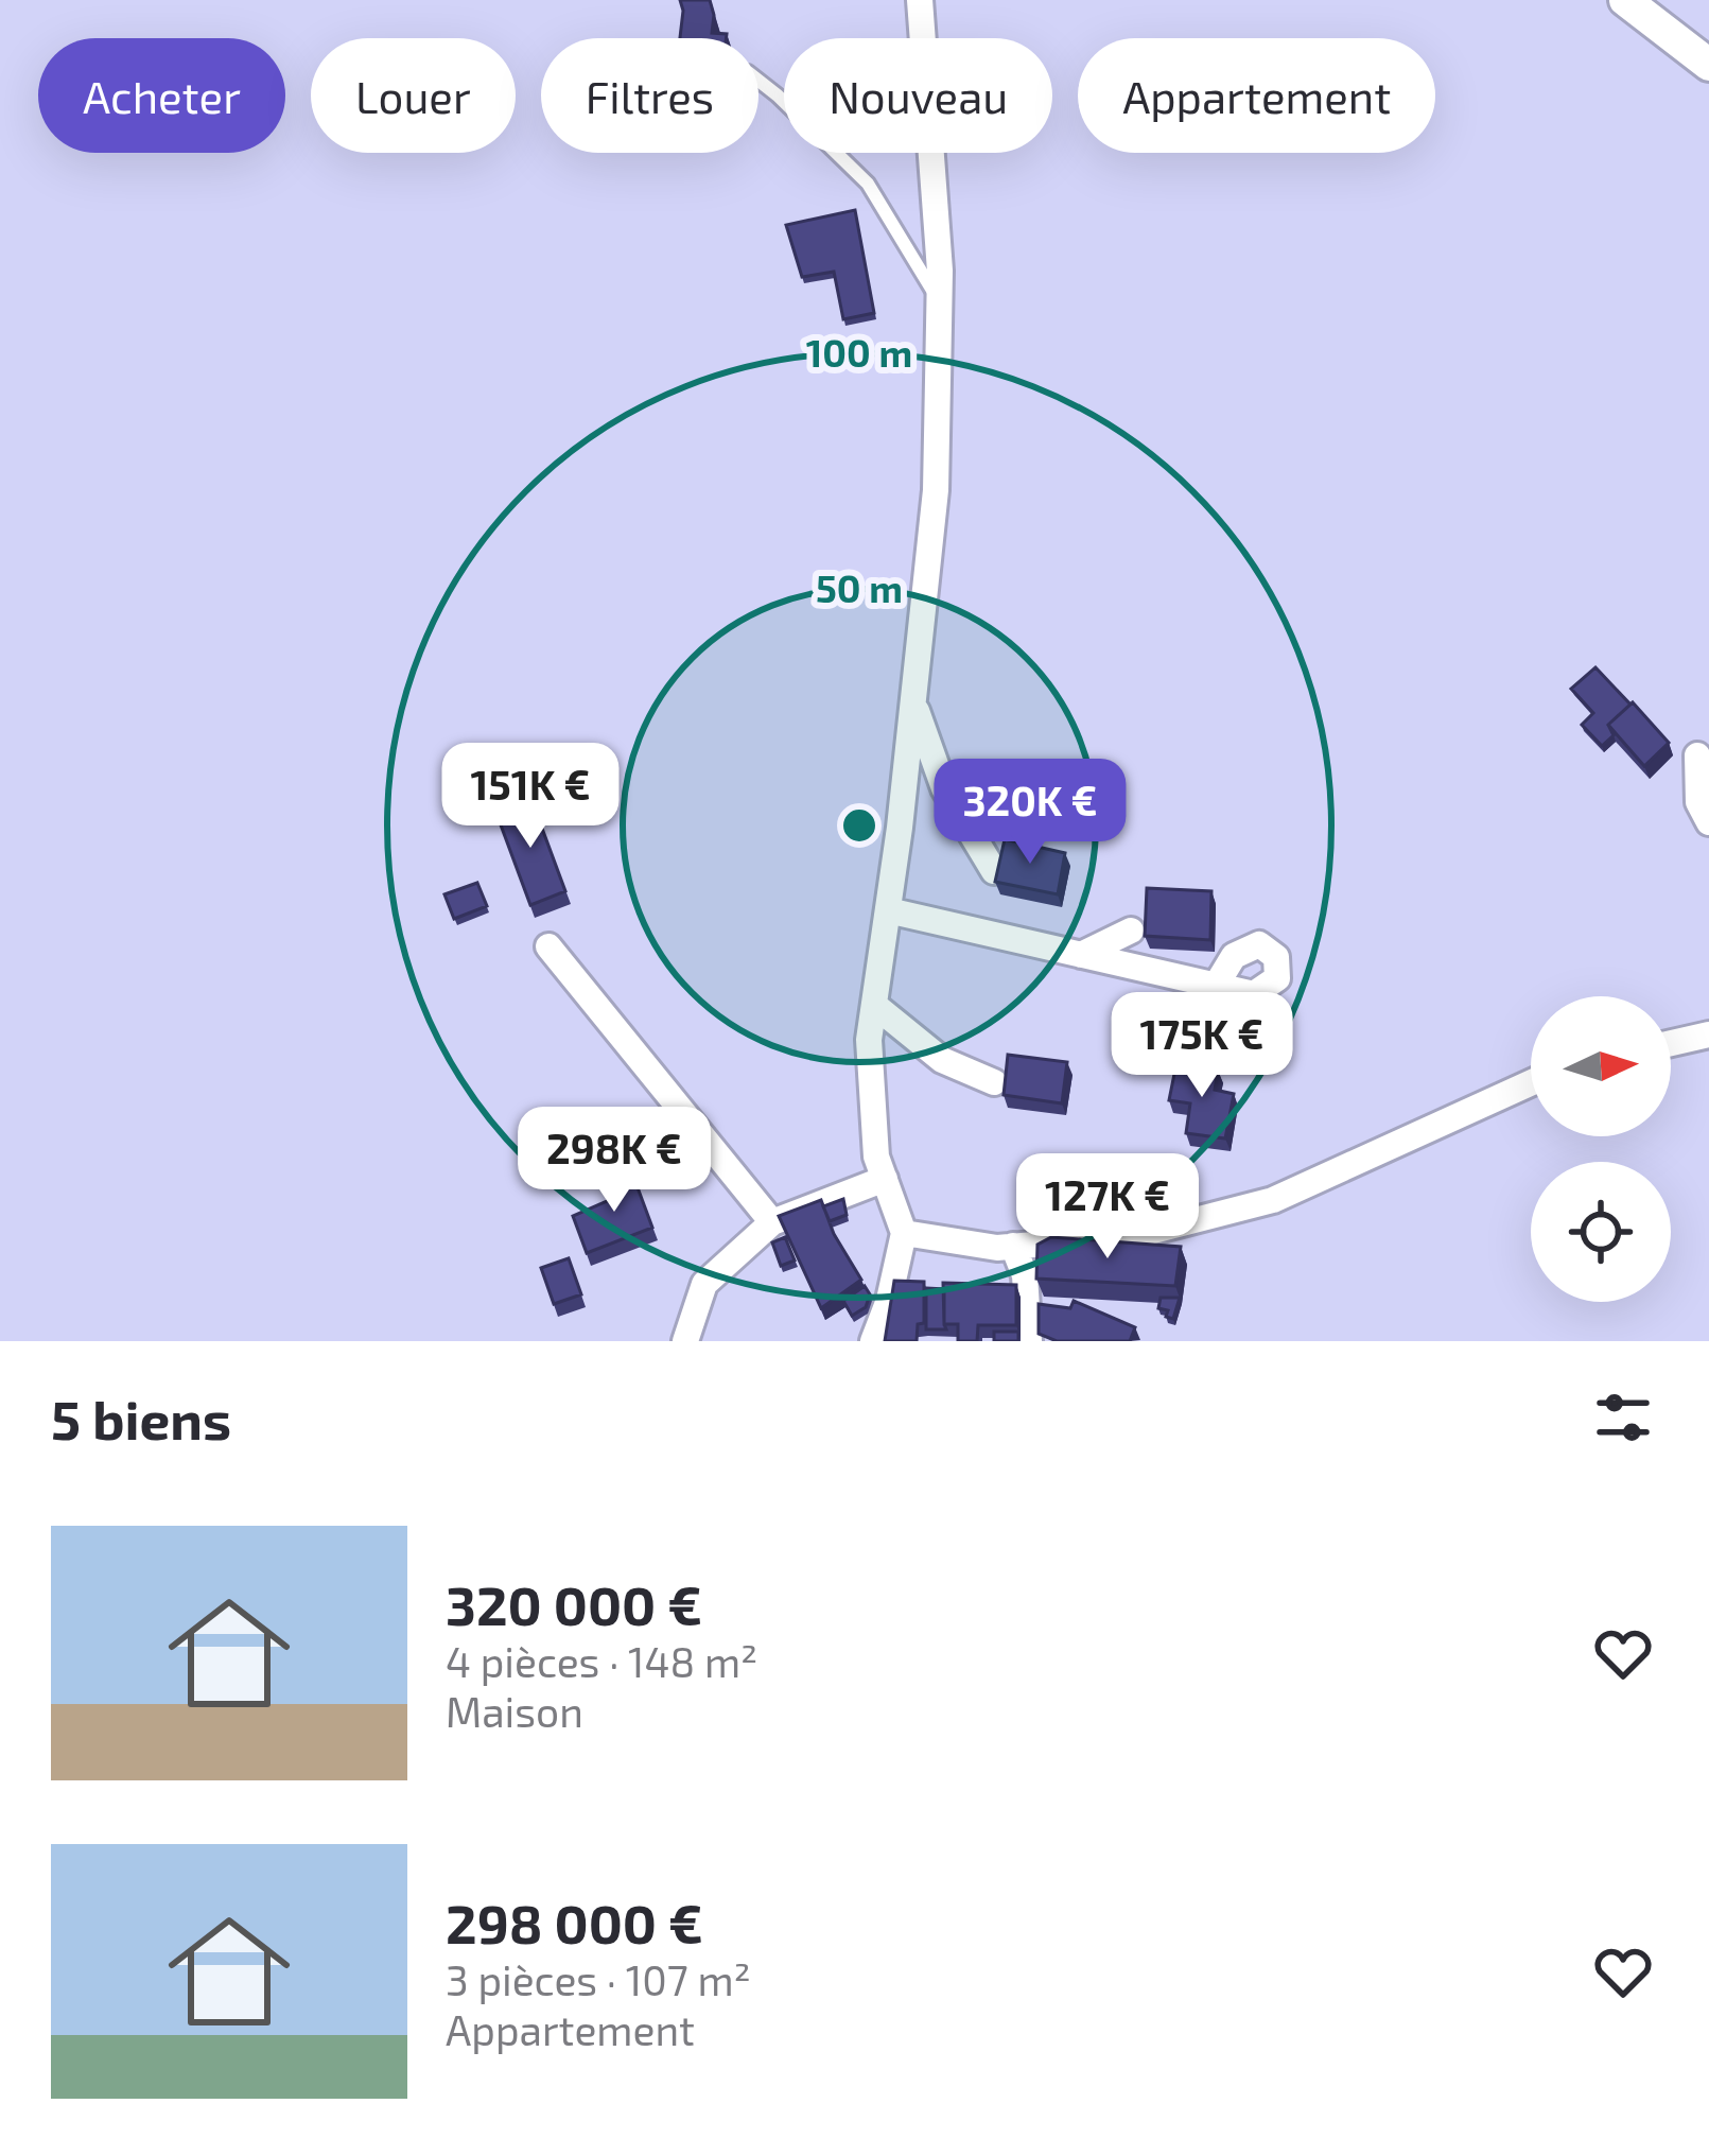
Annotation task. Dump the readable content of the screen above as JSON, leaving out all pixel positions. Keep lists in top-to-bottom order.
{
  "north": "right",
  "page": {
    "chip": [
      "Acheter",
      "Louer",
      "Filtres",
      "Nouveau",
      "Appartement"
    ],
    "price": [
      "151K €",
      "320K €",
      "175K €",
      "298K €",
      "127K €"
    ],
    "heading": "5 biens",
    "list": [
      {
        "name": "320 000 €",
        "note": "4 pièces · 148 m² · Maison"
      },
      {
        "name": "298 000 €",
        "note": "3 pièces · 107 m² · Appartement"
      }
    ]
  },
  "rings": ["100 m", "50 m"]
}
